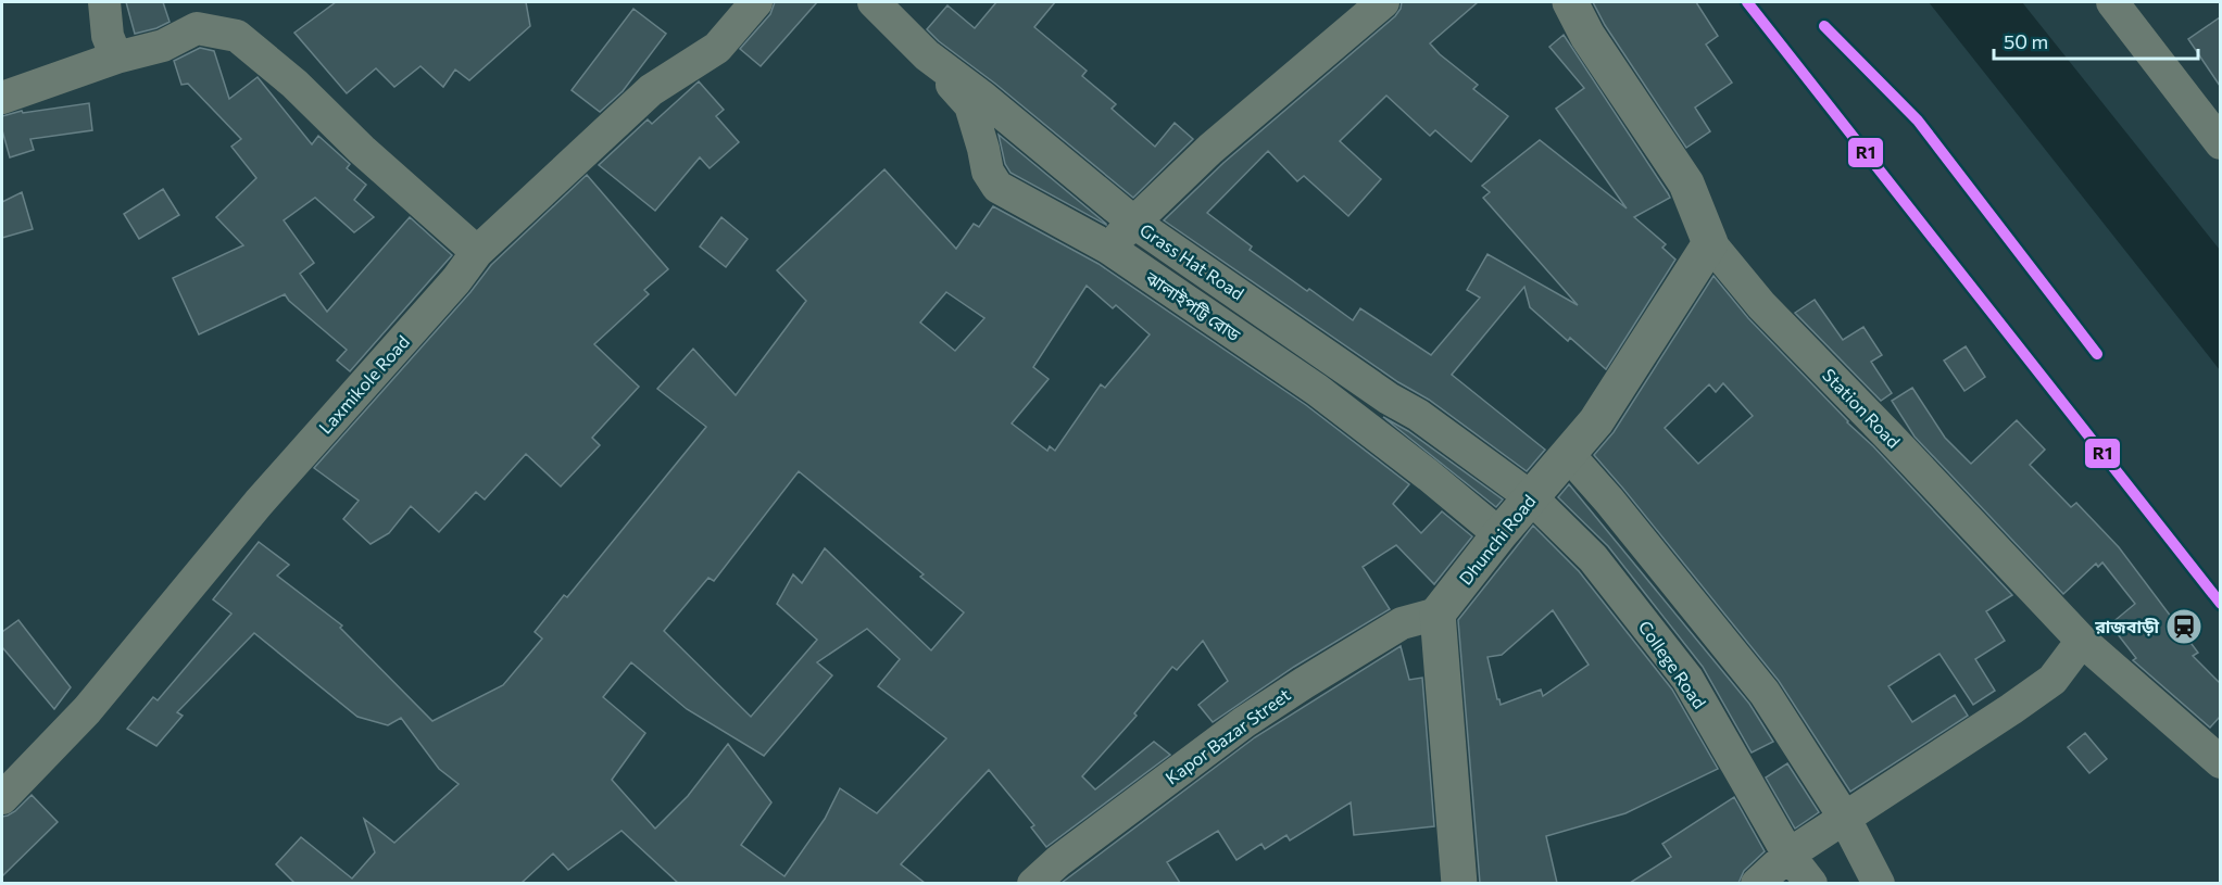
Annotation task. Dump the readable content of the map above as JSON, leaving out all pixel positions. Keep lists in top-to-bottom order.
{
  "streets": {
    "street": [
      "Grass Hat Road",
      "ঝালাইপট্টি রোড",
      "Laxmikole Road",
      "Station Road",
      "Dhunchi Road",
      "College Road",
      "Kapor Bazar Street"
    ]
  },
  "crossings": [
    ["Grass Hat Road", "ঝালাইপট্টি রোড"],
    ["Grass Hat Road", "Dhunchi Road"],
    ["Grass Hat Road", "College Road"],
    ["ঝালাইপট্টি রোড", "Dhunchi Road"],
    ["Station Road", "Dhunchi Road"],
    ["Dhunchi Road", "College Road"],
    ["Dhunchi Road", "Kapor Bazar Street"]
  ],
  "places": {
    "station": ["রাজবাড়ী"]
  },
  "lines": ["transit line R1"],
  "scale_bar": "50 m"
}
